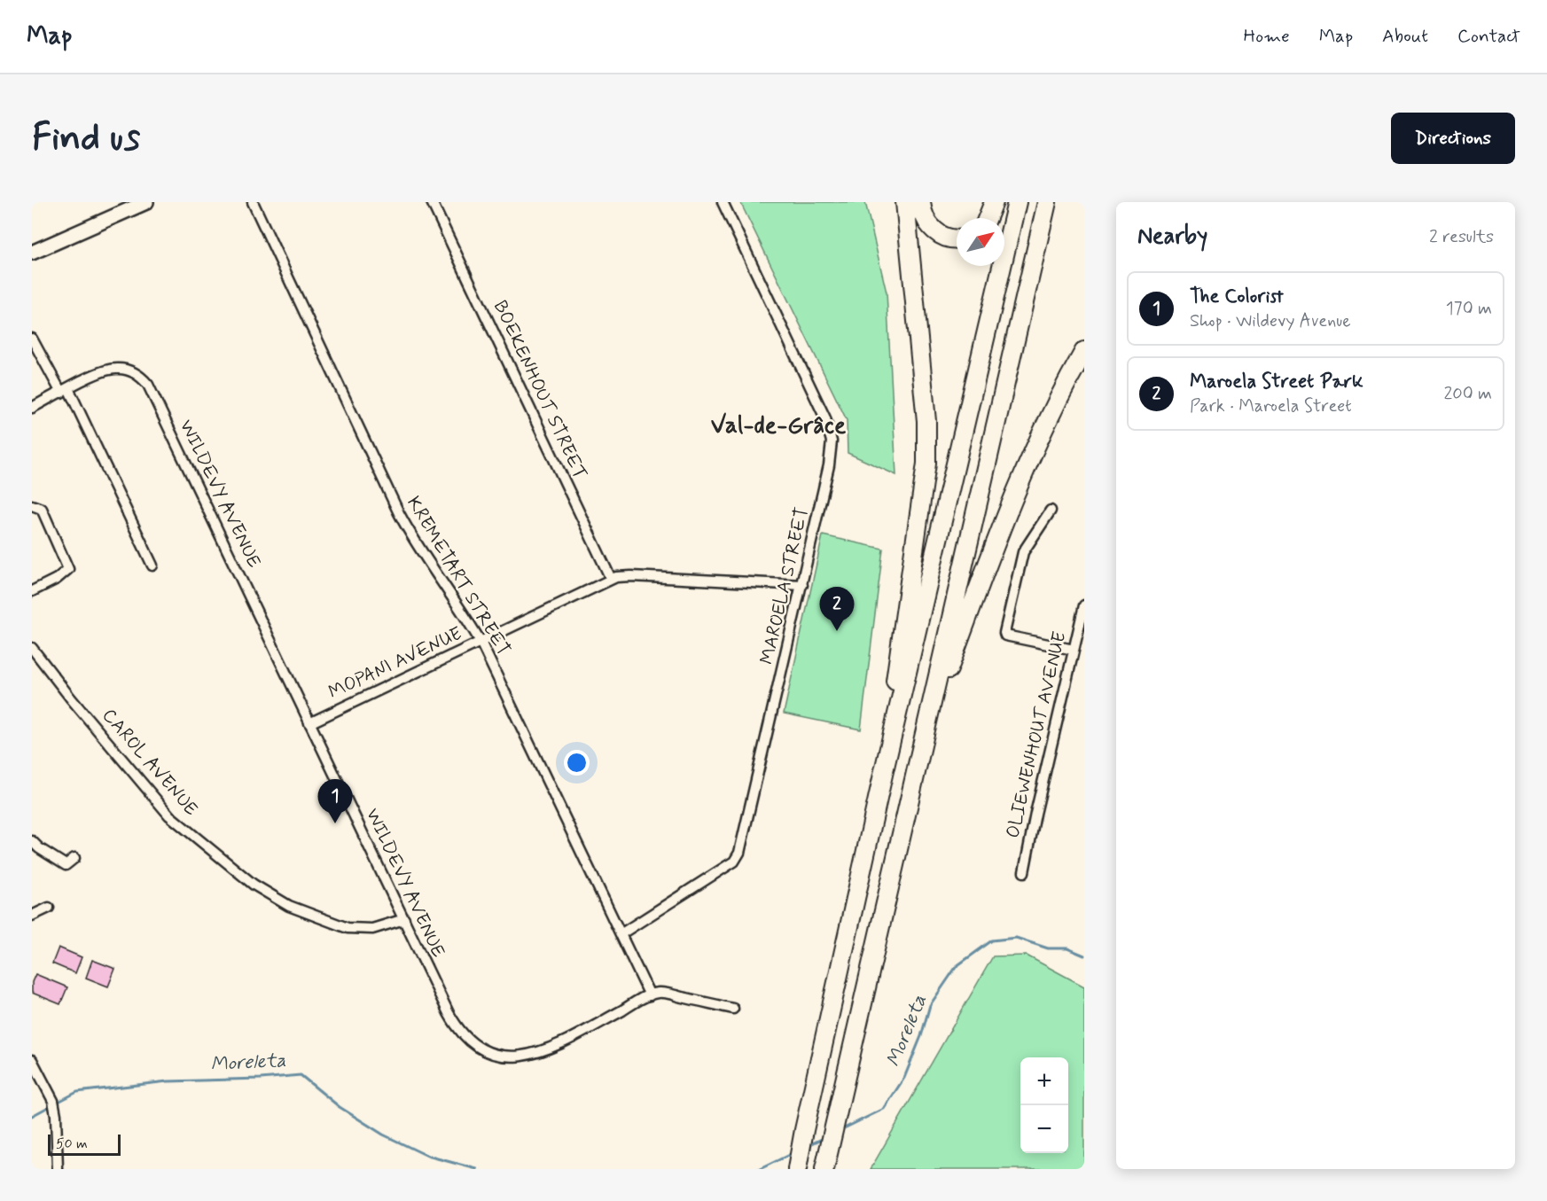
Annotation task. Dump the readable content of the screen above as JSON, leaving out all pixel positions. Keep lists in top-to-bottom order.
{
  "streets": {
    "street": [
      "BOEKENHOUT STREET",
      "WILDEVY AVENUE",
      "KREMETART STREET",
      "MAROELA STREET",
      "MOPANI AVENUE",
      "OLIEWENHOUT AVENUE",
      "CAROL AVENUE"
    ]
  },
  "crossings": [
    ["BOEKENHOUT STREET", "MOPANI AVENUE"],
    ["WILDEVY AVENUE", "KREMETART STREET"],
    ["WILDEVY AVENUE", "MOPANI AVENUE"],
    ["WILDEVY AVENUE", "CAROL AVENUE"],
    ["KREMETART STREET", "MAROELA STREET"],
    ["KREMETART STREET", "MOPANI AVENUE"],
    ["MAROELA STREET", "MOPANI AVENUE"]
  ],
  "districts": ["Val-de-Grâce"],
  "water": ["Moreleta"],
  "scale_bar": "50 m",
  "north": "top right",
  "page": {
    "header": "Map",
    "nav": [
      "Home",
      "Map",
      "About",
      "Contact"
    ],
    "buttons": "Directions",
    "title": "Find us",
    "heading": ["Nearby", "2 results"],
    "list": [
      {
        "mark": "1",
        "name": "The Colorist",
        "note": "Shop · Wildevy Avenue",
        "value": "170 m"
      },
      {
        "mark": "2",
        "name": "Maroela Street Park",
        "note": "Park · Maroela Street",
        "value": "200 m"
      }
    ],
    "pins": ["2", "1"],
    "map_buttons": ["+", "−"],
    "scale": "50 m"
  }
}
